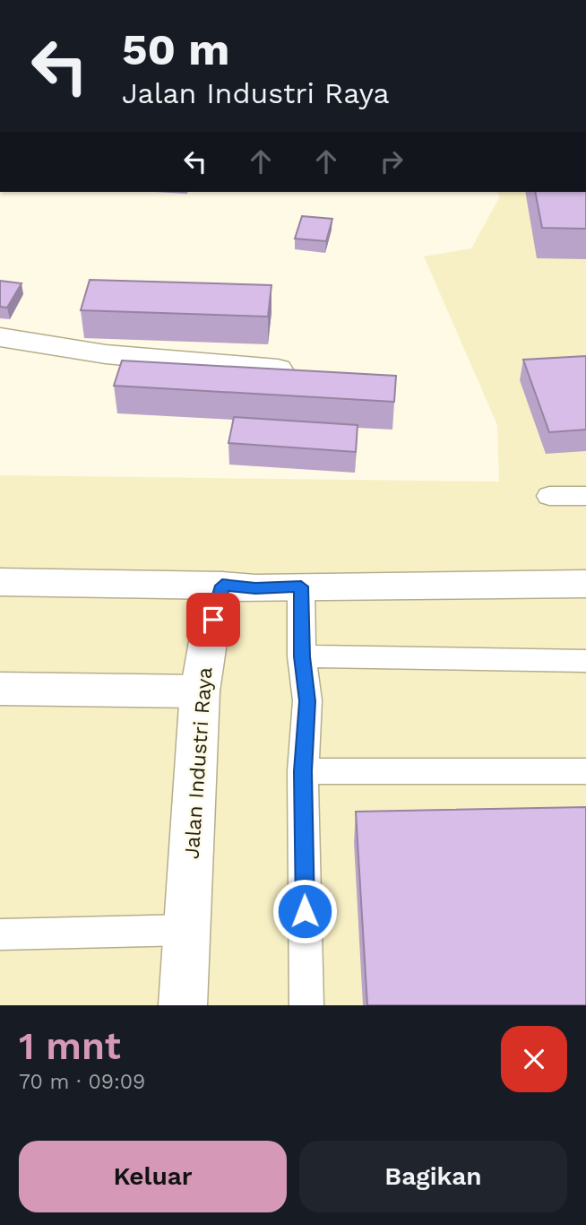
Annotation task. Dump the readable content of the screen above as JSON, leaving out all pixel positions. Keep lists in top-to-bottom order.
{
  "streets": {
    "street": ["Jalan Industri Raya"]
  },
  "page": {
    "turn": ["50 m", "Jalan Industri Raya"],
    "heading": ["1 mnt", "70 m · 09:09"],
    "buttons": ["Keluar", "Bagikan"]
  }
}
